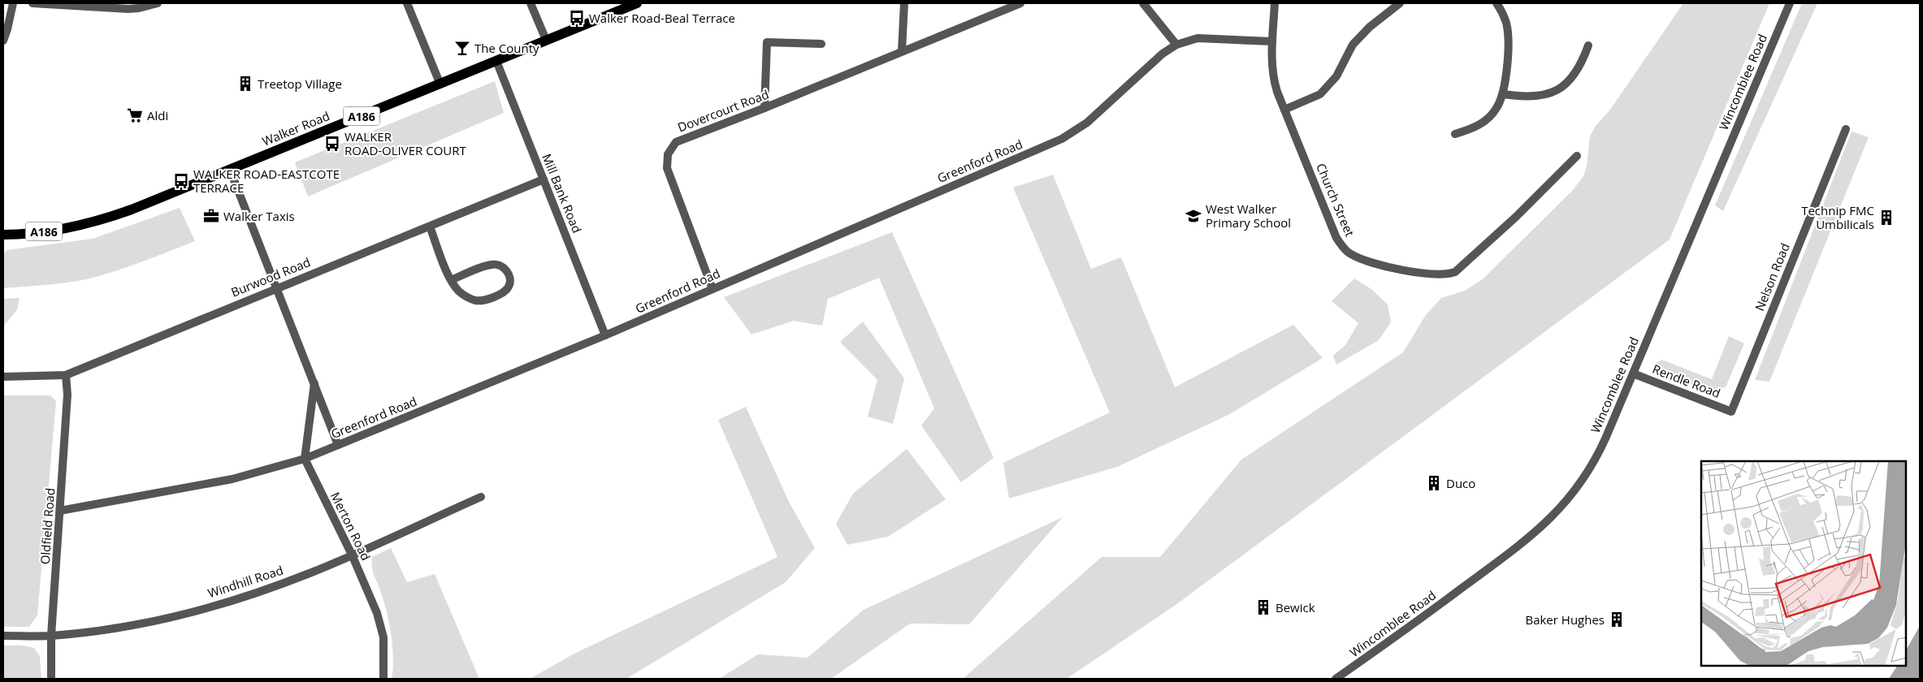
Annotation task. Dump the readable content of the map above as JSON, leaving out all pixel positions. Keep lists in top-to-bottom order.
{
  "streets": {
    "main road": ["A186", "Walker Road"],
    "street": [
      "Wincomblee Road",
      "Dovercourt Road",
      "Greenford Road",
      "Mill Bank Road",
      "Church Street",
      "Burwood Road",
      "Nelson Road",
      "Rendle Road",
      "Oldfield Road",
      "Merton Road",
      "Windhill Road"
    ]
  },
  "crossings": [
    ["Wincomblee Road", "Rendle Road"],
    ["Dovercourt Road", "Greenford Road"],
    ["Walker Road", "Mill Bank Road"],
    ["Greenford Road", "Mill Bank Road"],
    ["Greenford Road", "Church Street"],
    ["Greenford Road", "Oldfield Road"],
    ["Greenford Road", "Merton Road"],
    ["Mill Bank Road", "Burwood Road"],
    ["Burwood Road", "Oldfield Road"],
    ["Nelson Road", "Rendle Road"],
    ["Oldfield Road", "Windhill Road"],
    ["Merton Road", "Windhill Road"]
  ],
  "places": {
    "bus stop": ["Walker Road-Beal Terrace", "WALKER ROAD-OLIVER COURT", "WALKER ROAD-EASTCOTE TERRACE"],
    "bar": ["The County"],
    "building": [
      "Treetop Village",
      "Technip FMC Umbilicals",
      "Duco",
      "Bewick",
      "Baker Hughes"
    ],
    "supermarket": ["Aldi"],
    "office": ["Walker Taxis"],
    "school or university": ["West Walker Primary School"]
  }
}
